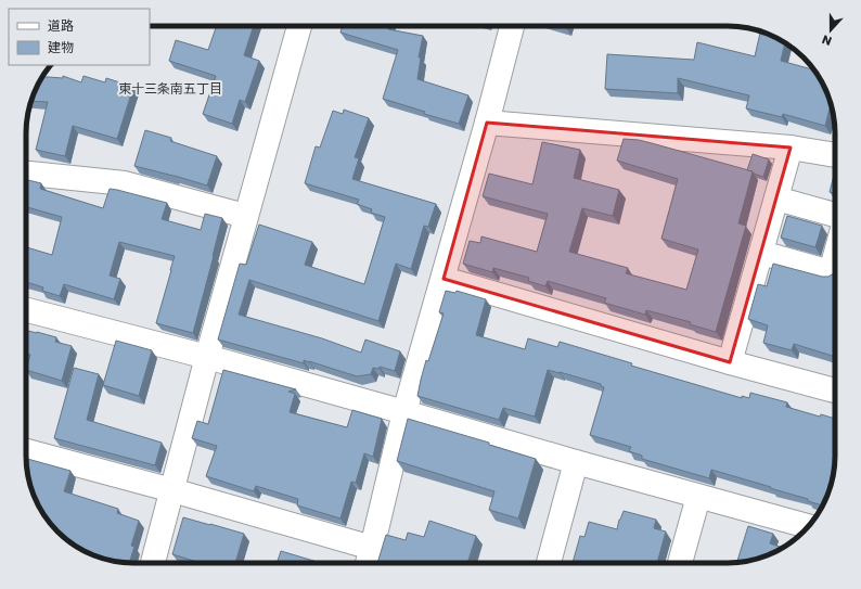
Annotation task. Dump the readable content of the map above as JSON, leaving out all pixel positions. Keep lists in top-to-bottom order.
{
  "districts": ["東十三条南五丁目"],
  "legend": ["道路", "建物"],
  "north": "bottom"
}
